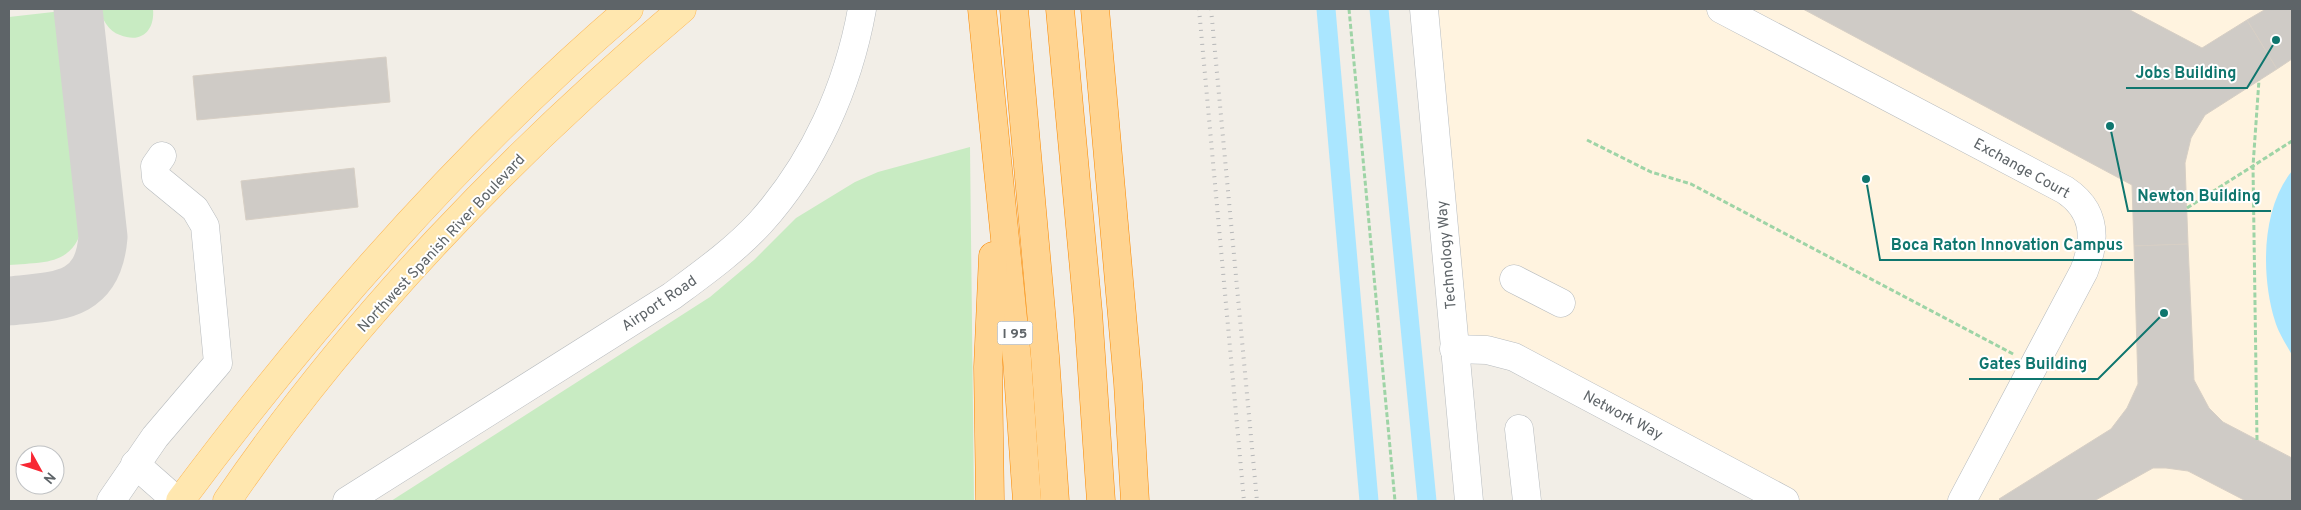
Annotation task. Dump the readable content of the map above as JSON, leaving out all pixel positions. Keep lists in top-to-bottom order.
{
  "streets": {
    "highway": ["I 95"],
    "main road": ["Northwest Spanish River Boulevard"],
    "street": [
      "Exchange Court",
      "Technology Way",
      "Airport Road",
      "Network Way"
    ]
  },
  "crossings": [
    ["Technology Way", "Network Way"]
  ],
  "places": [
    "Jobs Building",
    "Newton Building",
    "Boca Raton Innovation Campus",
    "Gates Building"
  ],
  "north": "bottom right"
}
